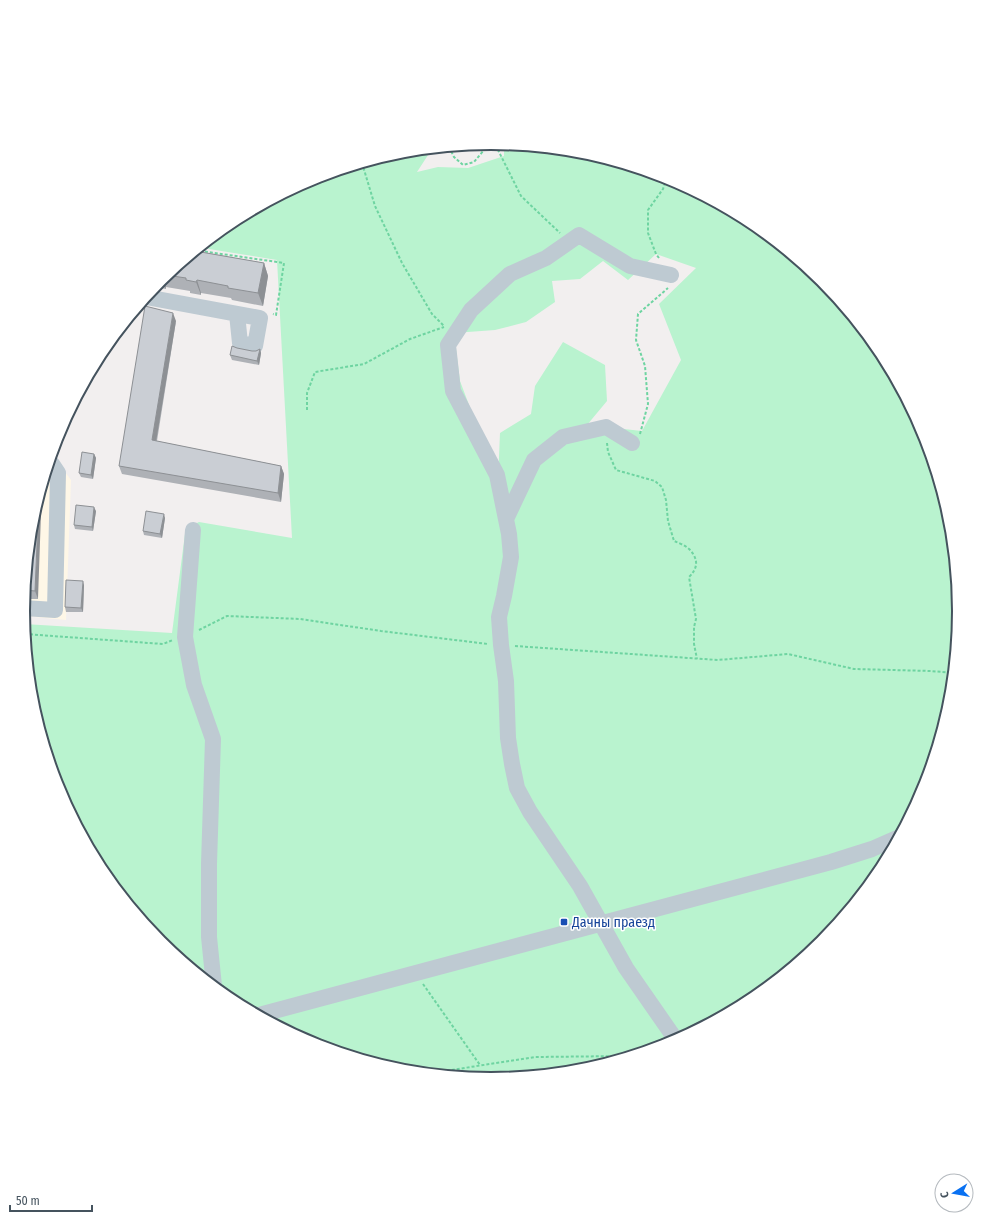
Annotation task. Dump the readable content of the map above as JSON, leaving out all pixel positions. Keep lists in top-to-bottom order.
{
  "places": {
    "transit": ["Дачны праезд"]
  },
  "scale_bar": "50 m",
  "north": "left"
}
